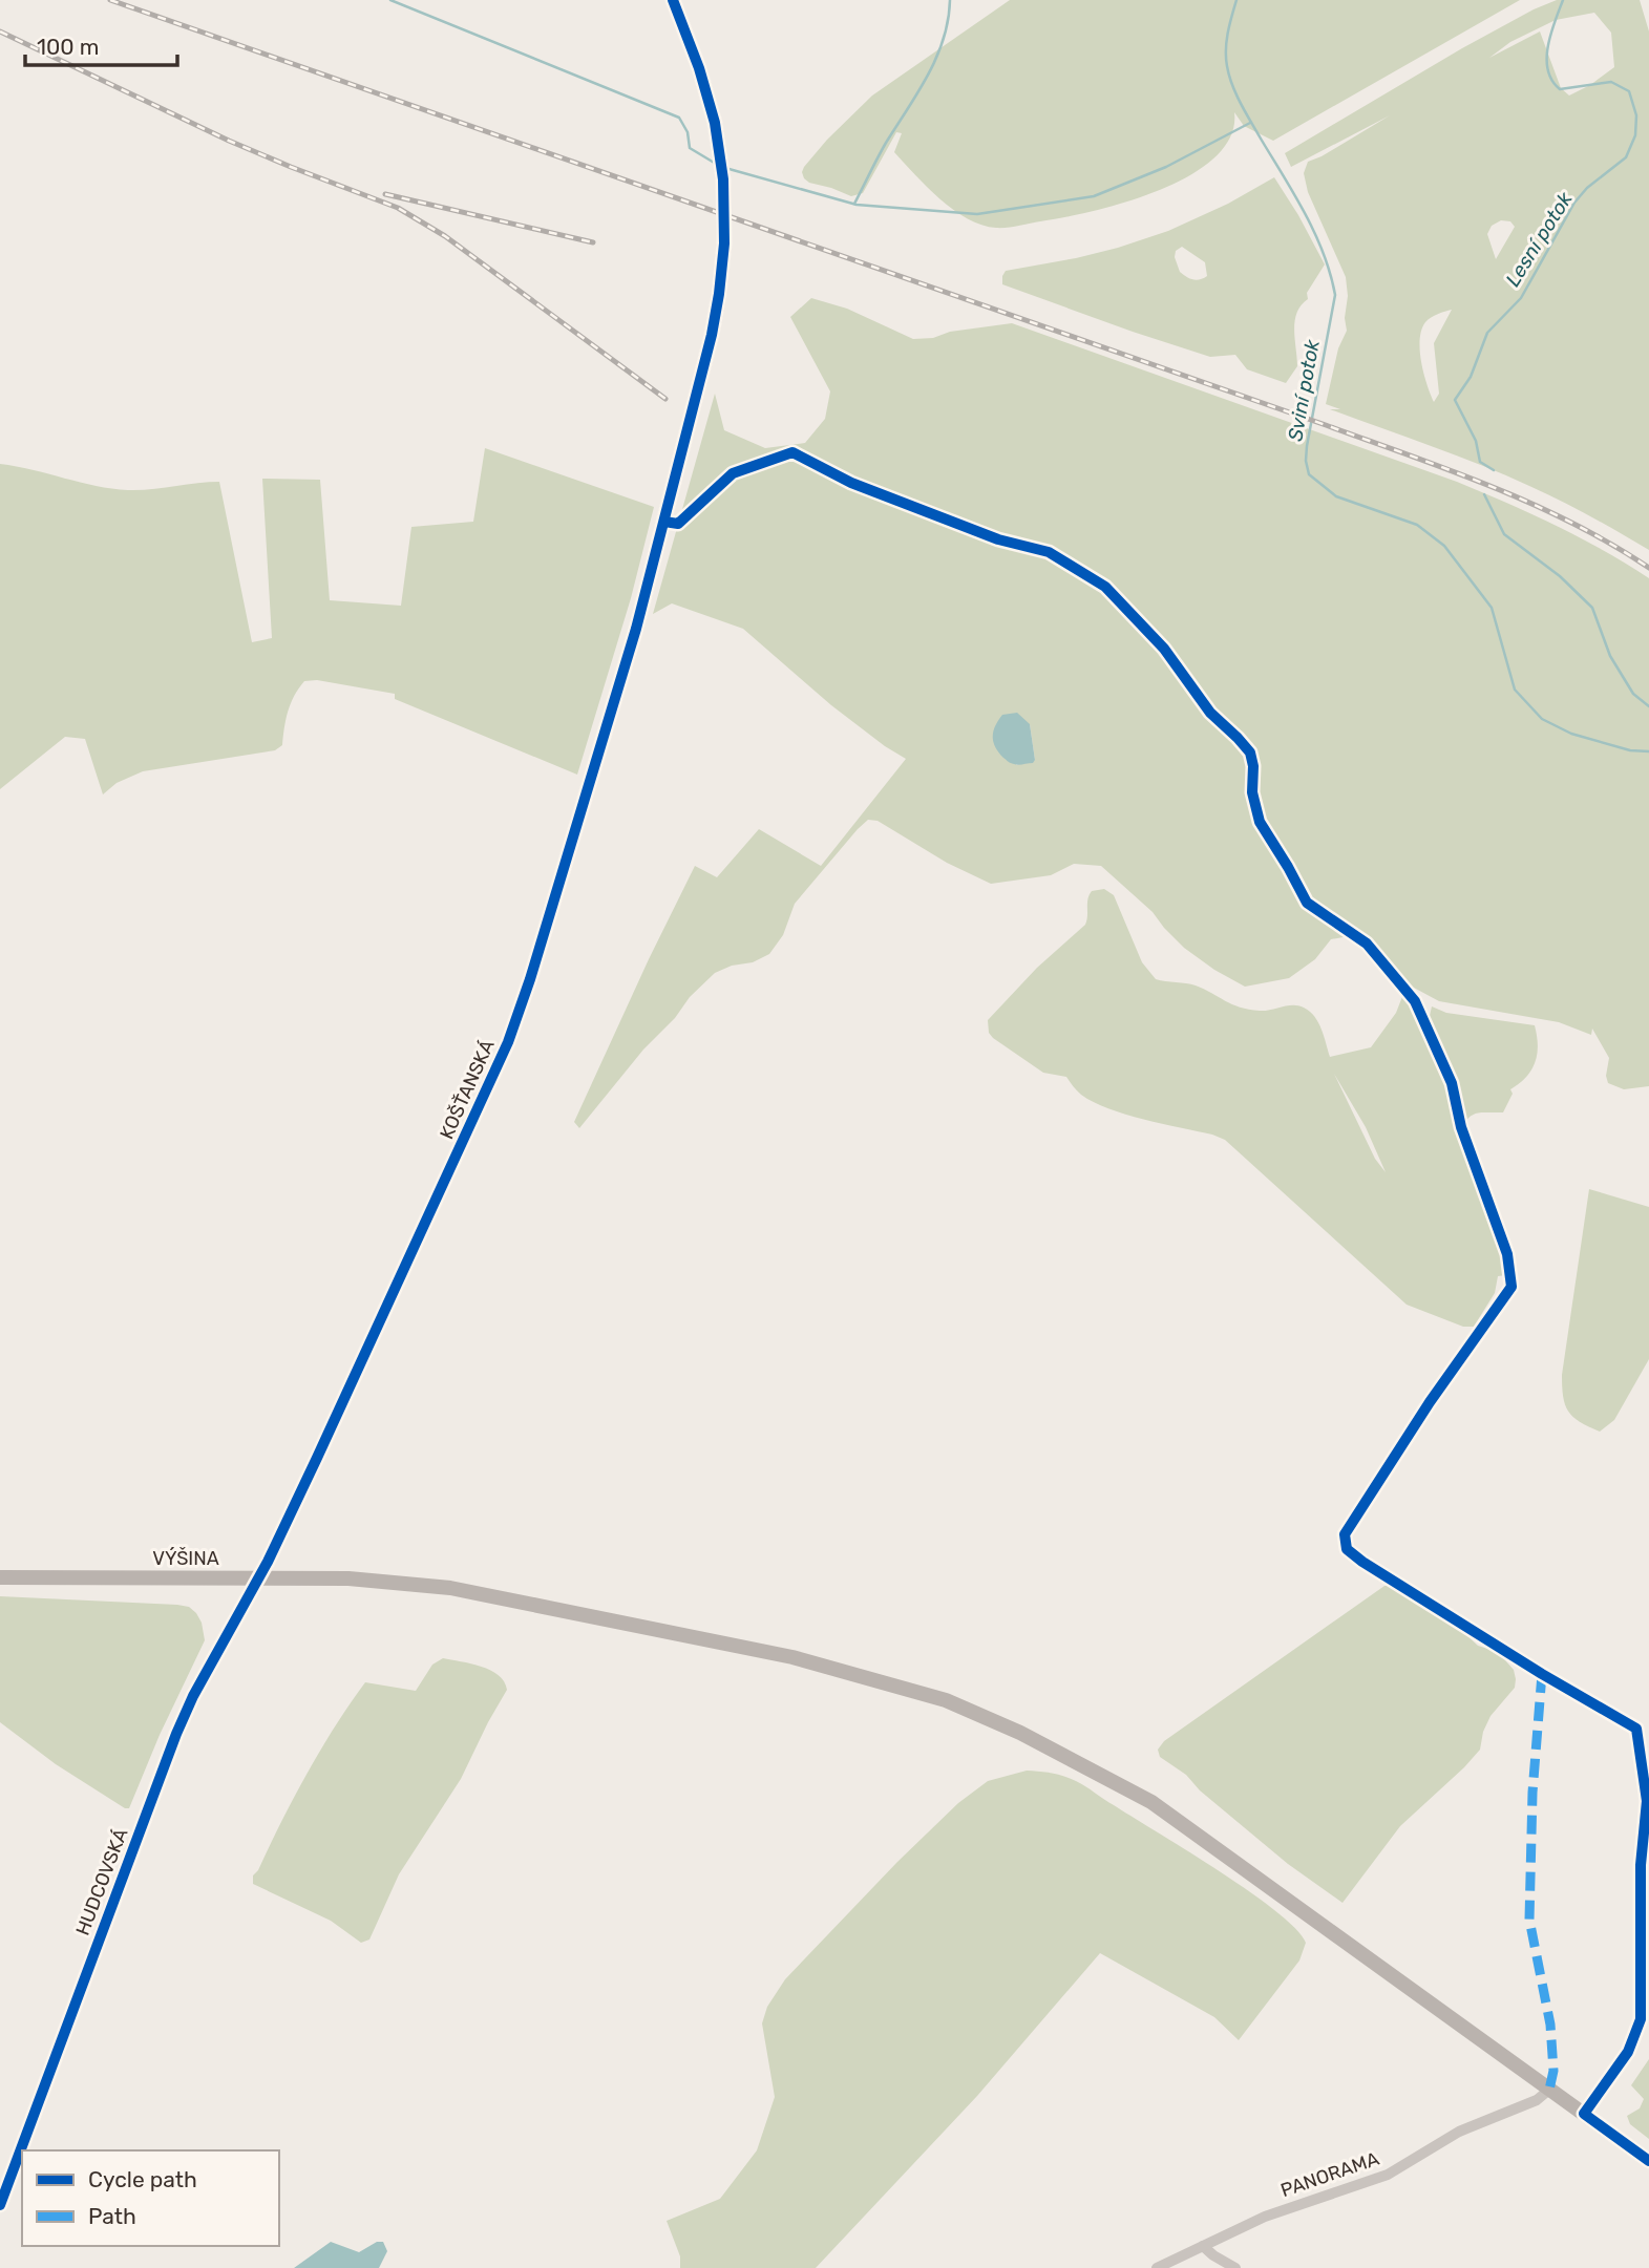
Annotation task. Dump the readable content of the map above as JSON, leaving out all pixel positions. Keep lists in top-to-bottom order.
{
  "streets": {
    "street": [
      "KOŠŤANSKÁ",
      "VÝŠINA",
      "HUDCOVSKÁ",
      "PANORAMA"
    ]
  },
  "crossings": [
    ["KOŠŤANSKÁ", "VÝŠINA"],
    ["KOŠŤANSKÁ", "HUDCOVSKÁ"],
    ["VÝŠINA", "HUDCOVSKÁ"],
    ["VÝŠINA", "PANORAMA"]
  ],
  "water": ["Lesní potok", "Sviní potok"],
  "legend": ["Cycle path", "Path"],
  "scale_bar": "100 m"
}
